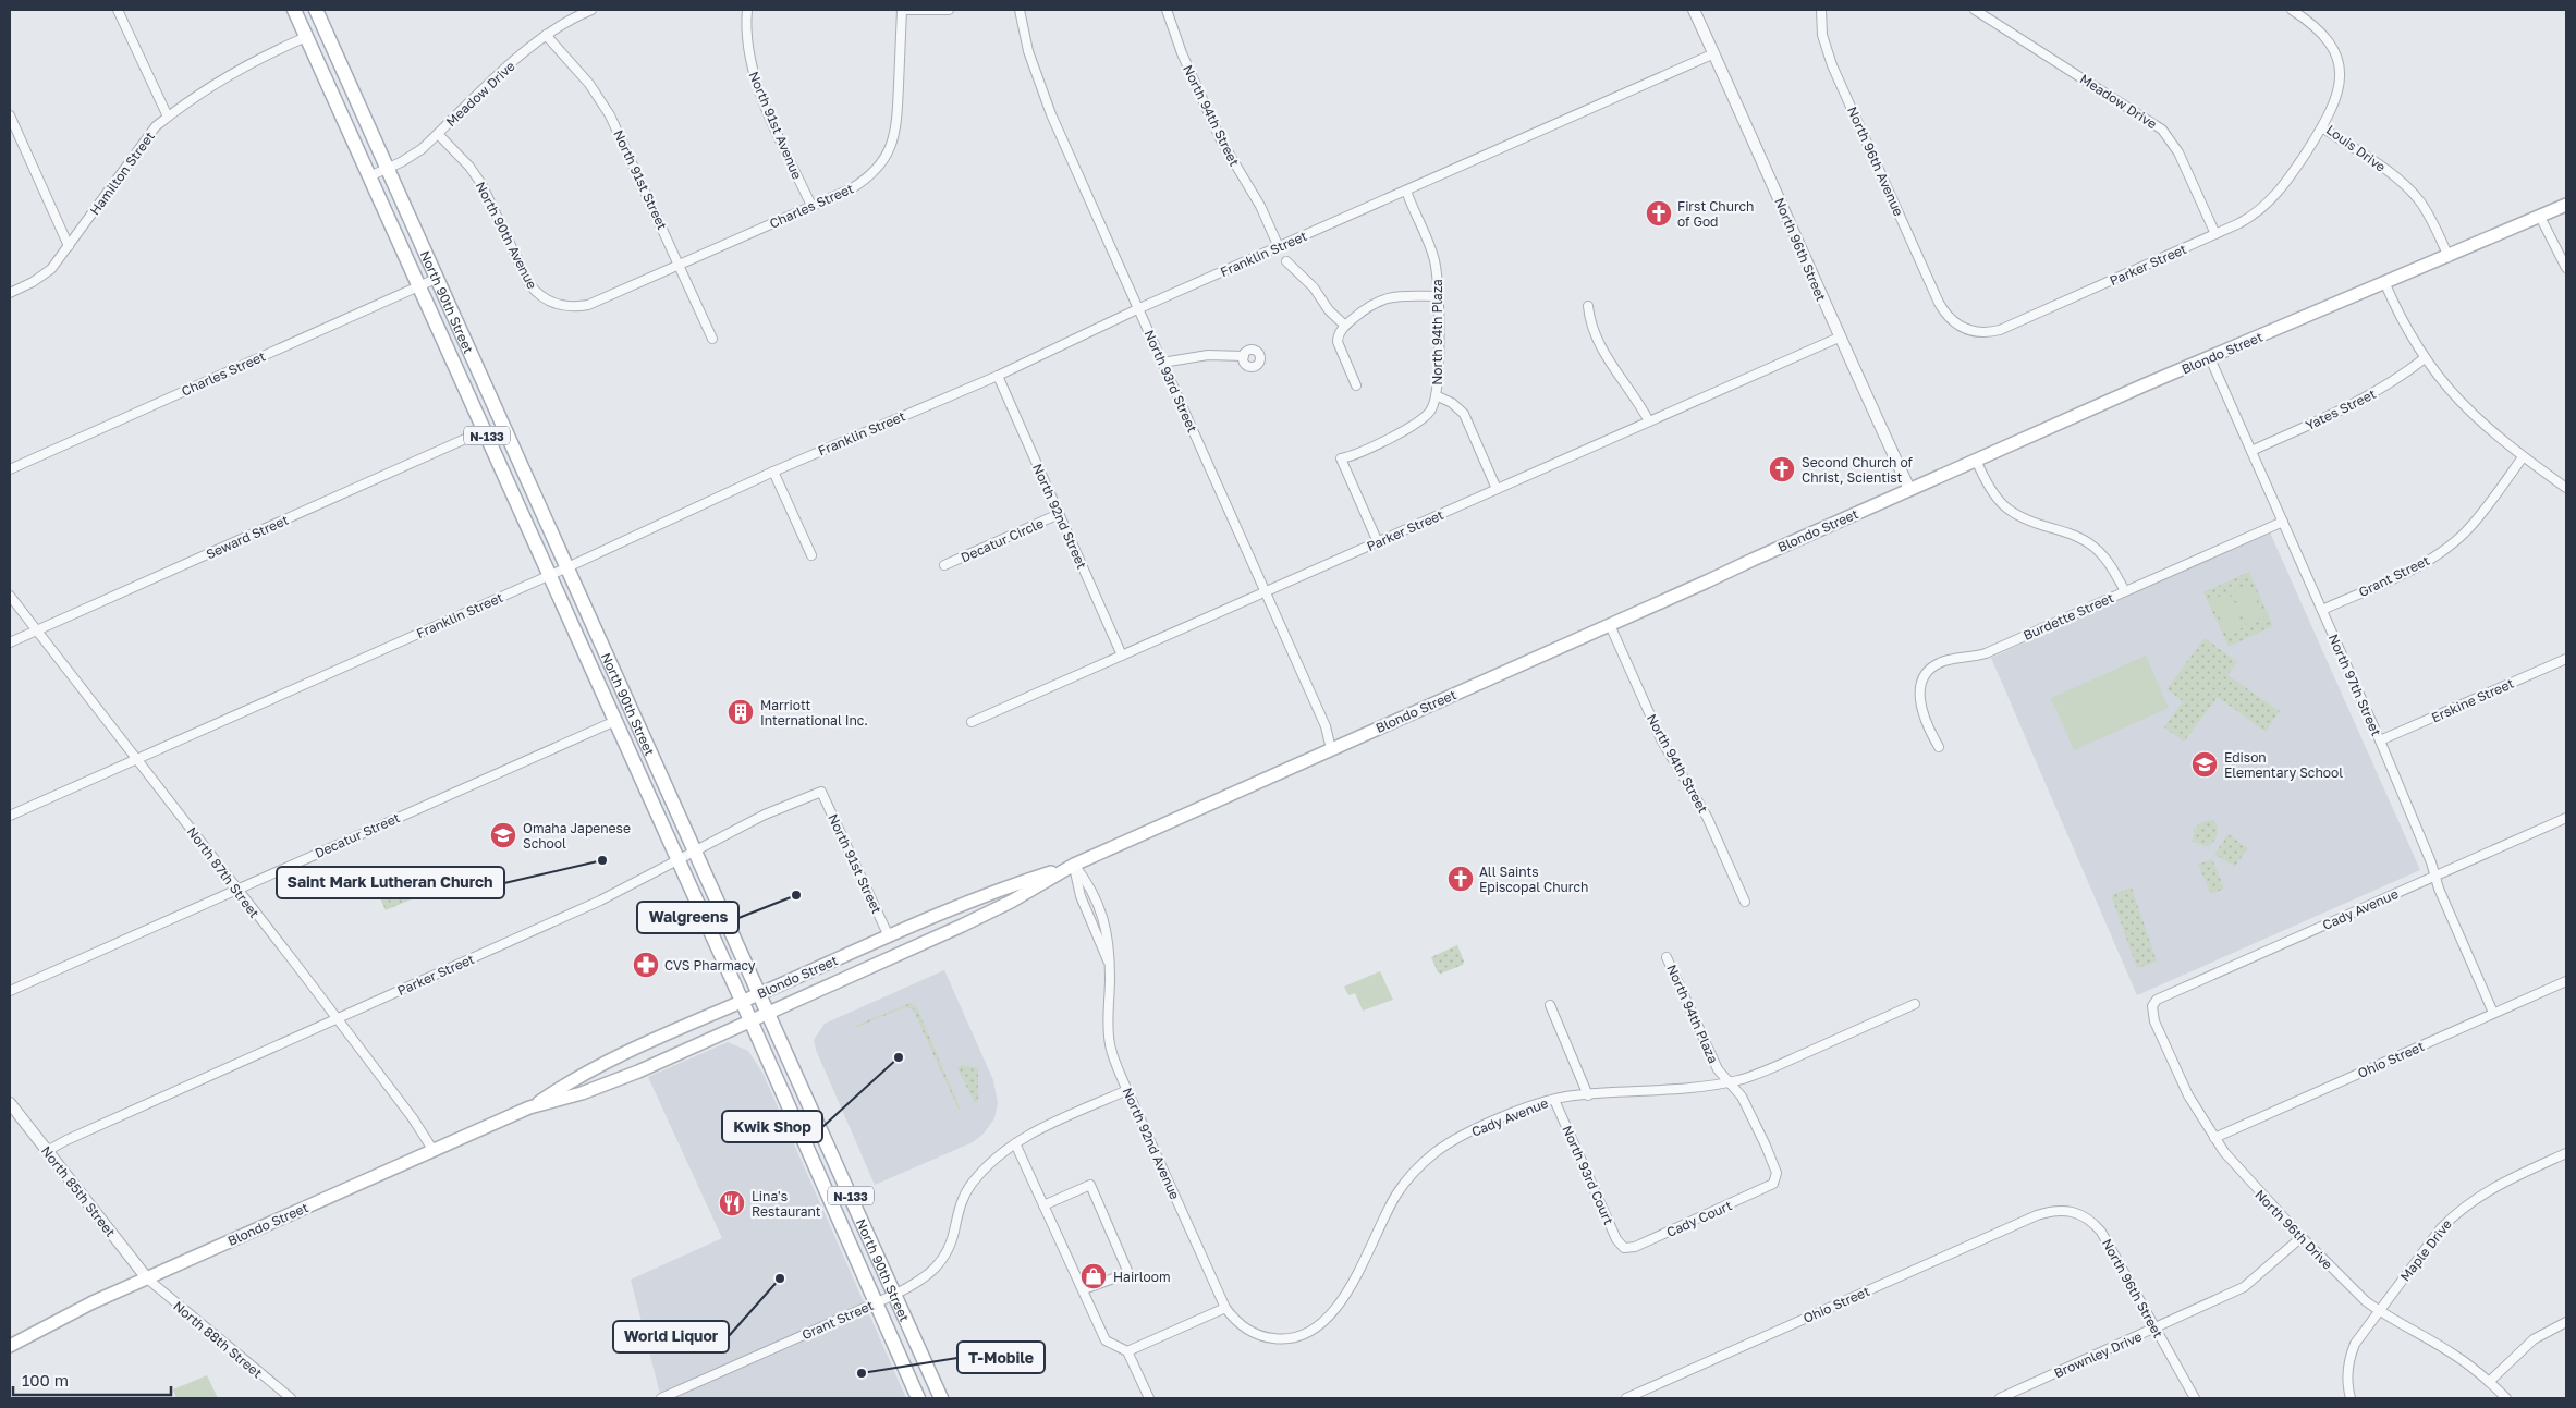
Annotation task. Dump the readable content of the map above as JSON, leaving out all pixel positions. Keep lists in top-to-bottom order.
{
  "streets": {
    "main road": ["North 90th Street", "Blondo Street", "N-133"],
    "street": [
      "Meadow Drive",
      "North 94th Street",
      "North 91st Avenue",
      "Louis Drive",
      "North 96th Avenue",
      "Hamilton Street",
      "North 91st Street",
      "Charles Street",
      "North 90th Avenue",
      "North 96th Street",
      "Franklin Street",
      "Parker Street",
      "North 94th Plaza",
      "North 93rd Street",
      "Yates Street",
      "North 92nd Street",
      "Seward Street",
      "Decatur Circle",
      "Grant Street",
      "Burdette Street",
      "North 97th Street",
      "Erskine Street",
      "Decatur Street",
      "North 87th Street",
      "Cady Avenue",
      "Ohio Street",
      "North 92nd Avenue",
      "North 93rd Court",
      "North 85th Street",
      "Cady Court",
      "North 96th Drive",
      "Maple Drive",
      "North 88th Street",
      "Brownley Drive"
    ]
  },
  "crossings": [
    ["Meadow Drive", "North 91st Street"],
    ["Meadow Drive", "North 90th Avenue"],
    ["Meadow Drive", "Parker Street"],
    ["Meadow Drive", "North 90th Street"],
    ["North 94th Street", "Franklin Street"],
    ["North 94th Street", "Blondo Street"],
    ["North 91st Avenue", "Charles Street"],
    ["Louis Drive", "Parker Street"],
    ["Louis Drive", "Blondo Street"],
    ["North 96th Avenue", "Parker Street"],
    ["Hamilton Street", "North 90th Street"],
    ["North 91st Street", "Charles Street"],
    ["North 91st Street", "Parker Street"],
    ["North 91st Street", "Blondo Street"],
    ["Charles Street", "North 90th Avenue"],
    ["Charles Street", "North 90th Street"],
    ["North 96th Street", "Franklin Street"],
    ["North 96th Street", "Parker Street"],
    ["North 96th Street", "Blondo Street"],
    ["North 96th Street", "Ohio Street"],
    ["North 96th Street", "Brownley Drive"],
    ["Franklin Street", "North 90th Street"],
    ["Franklin Street", "North 94th Plaza"],
    ["Franklin Street", "North 93rd Street"],
    ["Franklin Street", "North 92nd Street"],
    ["Franklin Street", "North 87th Street"],
    ["Parker Street", "North 90th Street"],
    ["Parker Street", "North 94th Plaza"],
    ["Parker Street", "North 93rd Street"],
    ["Parker Street", "North 92nd Street"],
    ["Parker Street", "North 87th Street"],
    ["Parker Street", "North 85th Street"],
    ["North 90th Street", "Blondo Street"],
    ["North 90th Street", "Seward Street"],
    ["North 90th Street", "Grant Street"],
    ["North 90th Street", "Decatur Street"],
    ["North 94th Plaza", "Cady Avenue"],
    ["North 94th Plaza", "Cady Court"],
    ["Blondo Street", "North 93rd Street"],
    ["Blondo Street", "North 97th Street"],
    ["Blondo Street", "North 87th Street"],
    ["Blondo Street", "North 92nd Avenue"],
    ["Blondo Street", "North 85th Street"],
    ["Blondo Street", "North 88th Street"],
    ["Yates Street", "North 97th Street"],
    ["North 92nd Street", "Decatur Circle"],
    ["Seward Street", "North 87th Street"],
    ["Grant Street", "North 97th Street"],
    ["Grant Street", "North 92nd Avenue"],
    ["Burdette Street", "North 97th Street"],
    ["North 97th Street", "Erskine Street"],
    ["North 97th Street", "Cady Avenue"],
    ["North 97th Street", "Ohio Street"],
    ["Decatur Street", "North 87th Street"],
    ["Cady Avenue", "North 92nd Avenue"],
    ["Cady Avenue", "North 93rd Court"],
    ["Cady Avenue", "North 96th Drive"],
    ["Ohio Street", "North 96th Drive"],
    ["North 93rd Court", "Cady Court"],
    ["North 85th Street", "North 88th Street"],
    ["North 96th Drive", "Maple Drive"],
    ["North 96th Drive", "Brownley Drive"]
  ],
  "places": {
    "church": ["First Church of God", "Second Church of Christ, Scientist", "All Saints Episcopal Church"],
    "building": ["Marriott International Inc."],
    "school or university": ["Edison Elementary School", "Omaha Japenese School"],
    "other": [
      "Saint Mark Lutheran Church",
      "Walgreens",
      "Kwik Shop",
      "World Liquor",
      "T-Mobile"
    ],
    "pharmacy": ["CVS Pharmacy"],
    "restaurant": ["Lina's Restaurant"],
    "shop": ["Hairloom"]
  },
  "scale_bar": "100 m"
}
